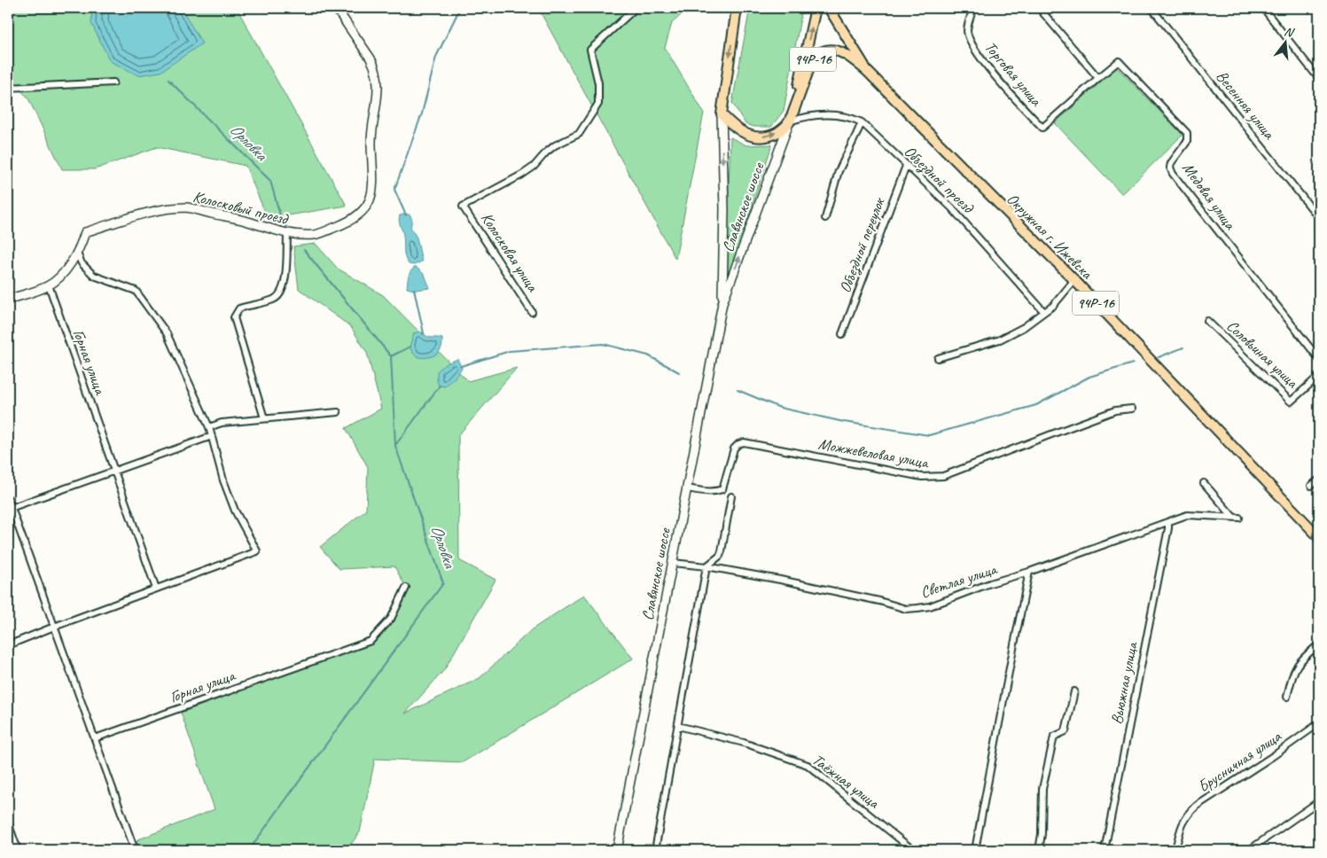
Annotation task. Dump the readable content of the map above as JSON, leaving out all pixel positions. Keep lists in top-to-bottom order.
{
  "streets": {
    "main road": [
      "94Р-16",
      "Колосковый проезд",
      "Славянское шоссе",
      "Окружная г. Ижевска"
    ],
    "street": [
      "Торговая улица",
      "Весенняя улица",
      "Объездной проезд",
      "Медовая улица",
      "Объездной переулок",
      "Колосковая улица",
      "Соловьиная улица",
      "Горная улица",
      "Можжевеловая улица",
      "Светлая улица",
      "Вьюжная улица",
      "Брусничная улица",
      "Таёжная улица"
    ]
  },
  "crossings": [
    ["94Р-16", "Объездной проезд"],
    ["94Р-16", "Славянское шоссе"],
    ["94Р-16", "Окружная г. Ижевска"],
    ["Торговая улица", "Медовая улица"],
    ["Объездной проезд", "Славянское шоссе"],
    ["Объездной проезд", "Окружная г. Ижевска"],
    ["Объездной проезд", "Объездной переулок"],
    ["Колосковый проезд", "Горная улица"],
    ["Славянское шоссе", "Окружная г. Ижевска"],
    ["Славянское шоссе", "Можжевеловая улица"],
    ["Славянское шоссе", "Светлая улица"],
    ["Светлая улица", "Вьюжная улица"]
  ],
  "water": ["Орловка"],
  "north": "top"
}
